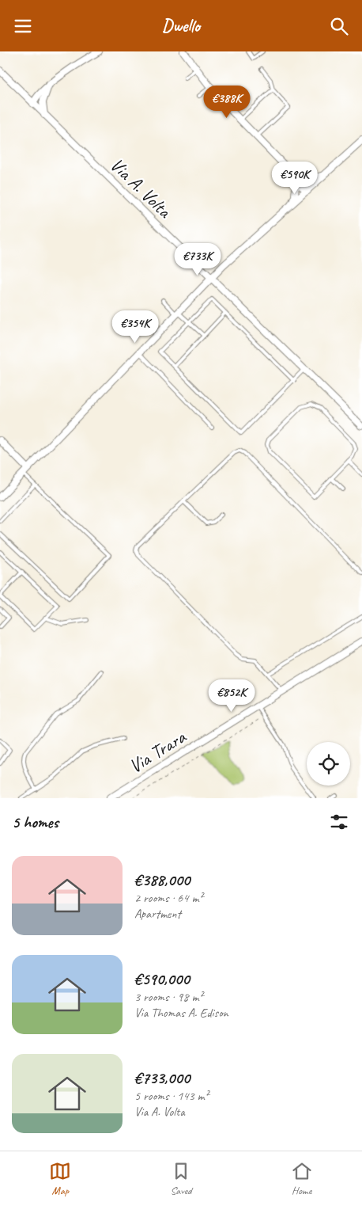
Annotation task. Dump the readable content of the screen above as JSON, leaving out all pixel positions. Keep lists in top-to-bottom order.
{
  "streets": {
    "street": ["Via A. Volta", "Via Trara"]
  },
  "page": {
    "header": "Dwello",
    "price": [
      "€388K",
      "€590K",
      "€733K",
      "€354K",
      "€852K"
    ],
    "heading": "5 homes",
    "list": [
      {
        "name": "€388,000",
        "note": "2 rooms · 64 m² · Apartment"
      },
      {
        "name": "€590,000",
        "note": "3 rooms · 98 m² · Via Thomas A. Edison"
      },
      {
        "name": "€733,000",
        "note": "5 rooms · 143 m² · Via A. Volta"
      }
    ],
    "tabs": ["Map", "Saved", "Home"]
  }
}
